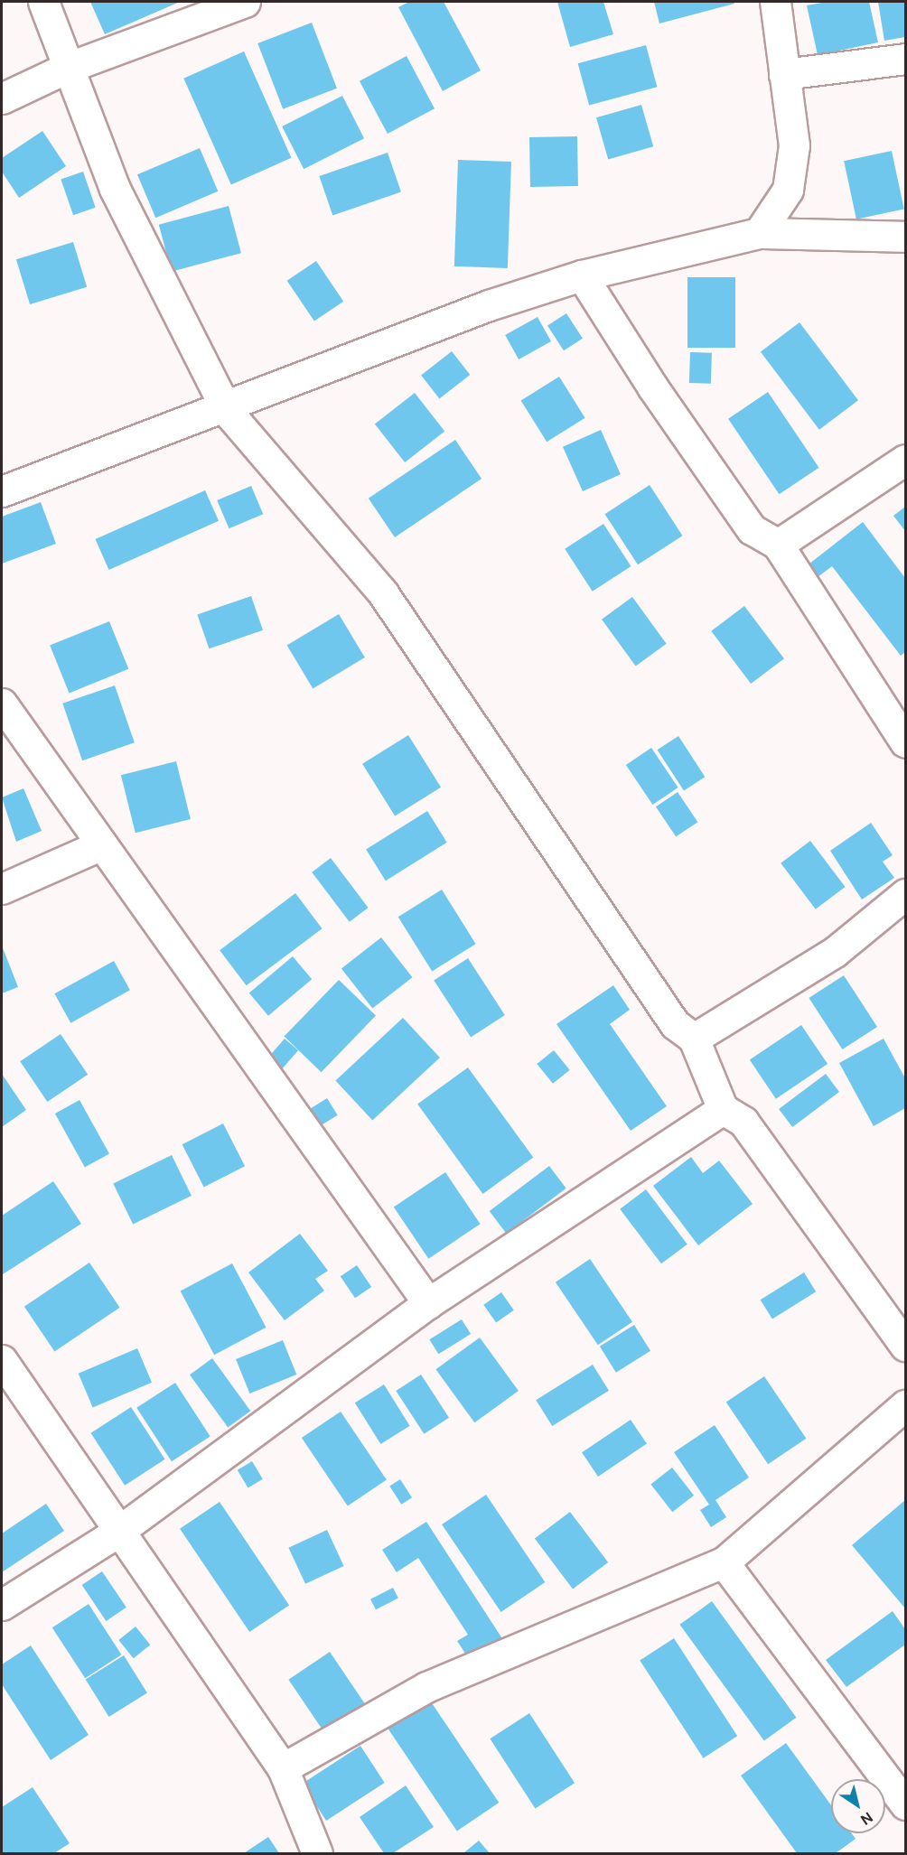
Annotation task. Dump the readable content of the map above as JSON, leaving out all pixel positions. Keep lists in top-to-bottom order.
{
  "north": "bottom right"
}
